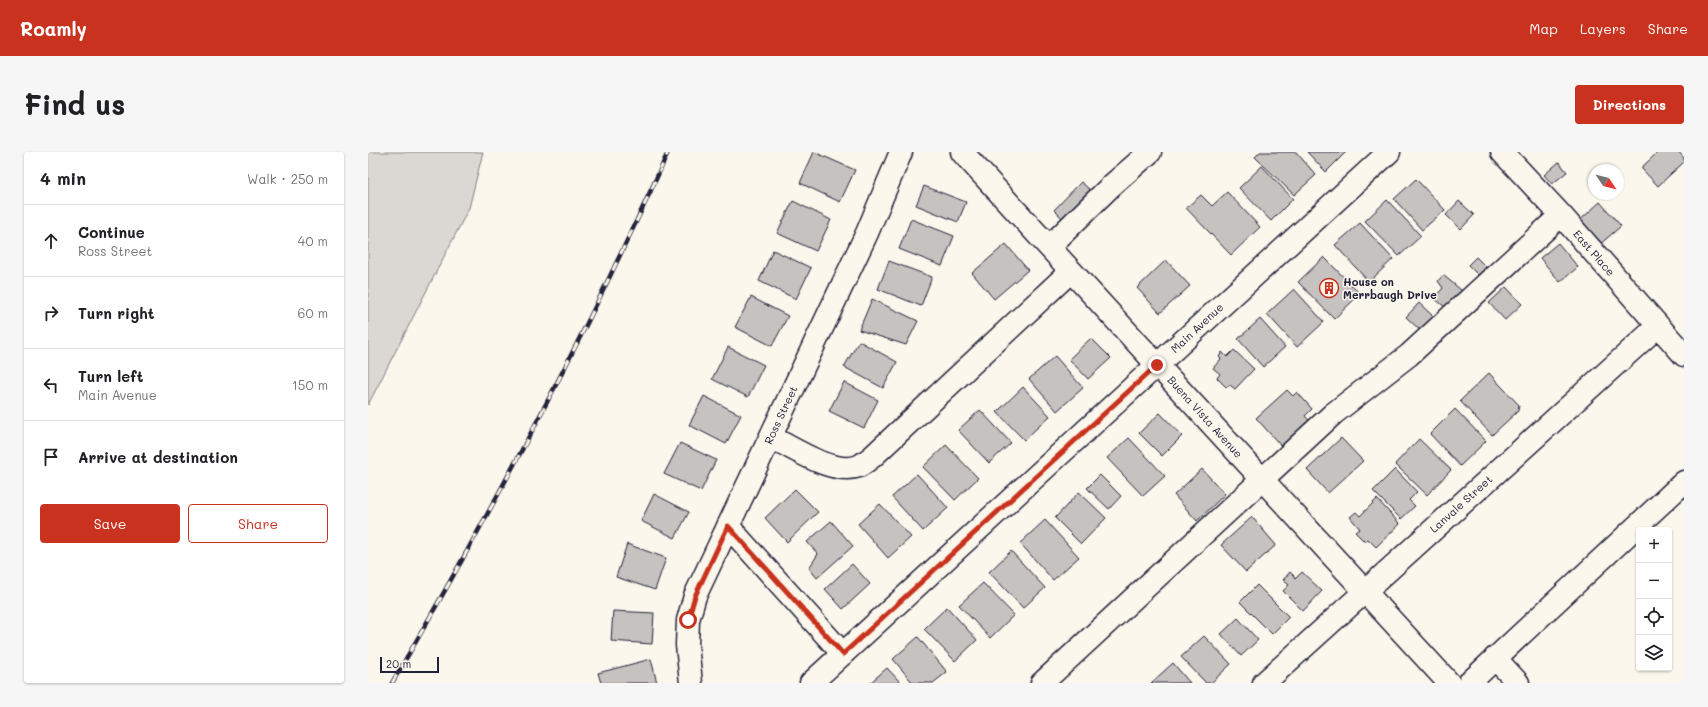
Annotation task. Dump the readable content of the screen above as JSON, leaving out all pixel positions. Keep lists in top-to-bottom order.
{
  "streets": {
    "street": [
      "East Place",
      "Main Avenue",
      "Ross Street",
      "Buena Vista Avenue",
      "Lanvale Street"
    ]
  },
  "crossings": [
    ["East Place", "Lanvale Street"],
    ["Main Avenue", "Buena Vista Avenue"],
    ["Buena Vista Avenue", "Lanvale Street"]
  ],
  "places": {
    "building": ["House on Merrbaugh Drive"]
  },
  "scale_bar": "20 m",
  "north": "bottom right",
  "page": {
    "header": "Roamly",
    "nav": ["Map", "Layers", "Share"],
    "buttons": [
      "Directions",
      ["Save", "Share"]
    ],
    "title": "Find us",
    "heading": ["4 min", "Walk · 250 m"],
    "list": [
      ["Continue", "Ross Street", "40 m"],
      ["Turn right", "60 m"],
      ["Turn left", "Main Avenue", "150 m"],
      "Arrive at destination"
    ],
    "map_buttons": ["+", "−"],
    "scale": "20 m"
  }
}
